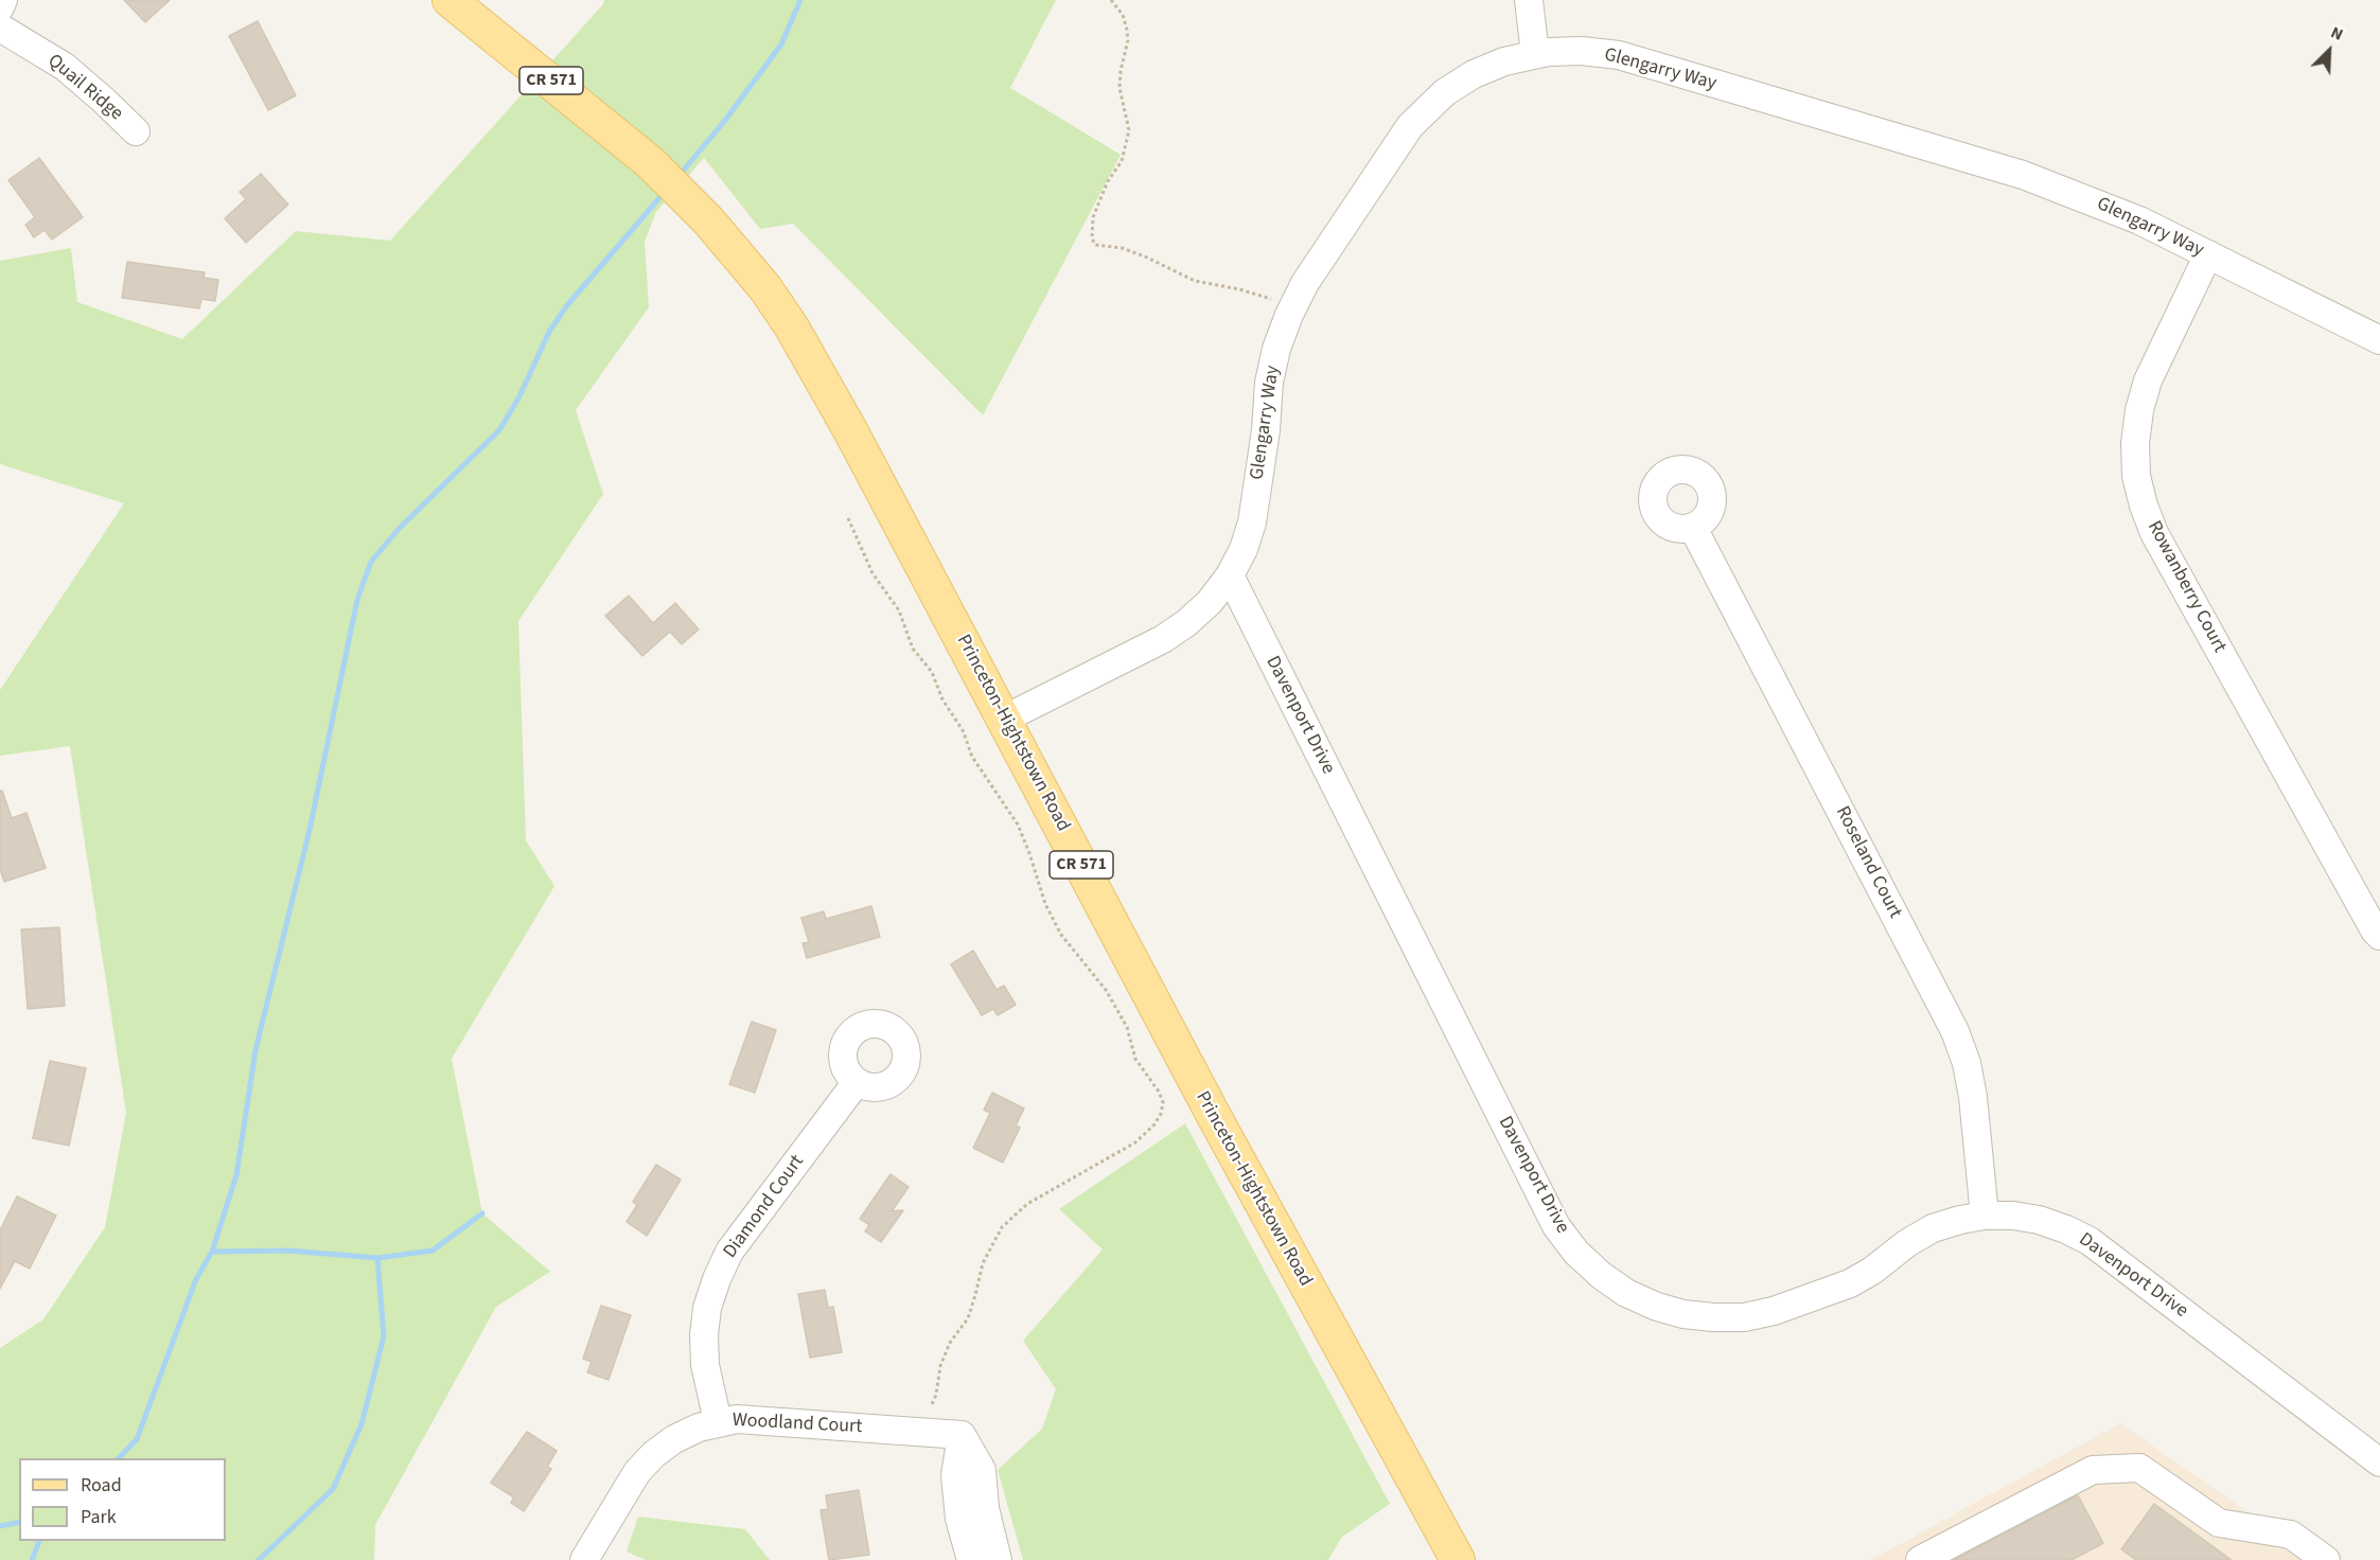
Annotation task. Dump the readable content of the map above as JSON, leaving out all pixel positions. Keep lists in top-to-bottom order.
{
  "streets": {
    "main road": ["CR 571", "Princeton-Hightstown Road"],
    "street": [
      "Glengarry Way",
      "Quail Ridge",
      "Rowanberry Court",
      "Davenport Drive",
      "Roseland Court",
      "Diamond Court",
      "Woodland Court"
    ]
  },
  "crossings": [
    ["Glengarry Way", "Rowanberry Court"],
    ["Glengarry Way", "Davenport Drive"],
    ["Glengarry Way", "Princeton-Hightstown Road"],
    ["Davenport Drive", "Roseland Court"],
    ["Diamond Court", "Woodland Court"]
  ],
  "legend": ["Road", "Park"],
  "north": "top right"
}
